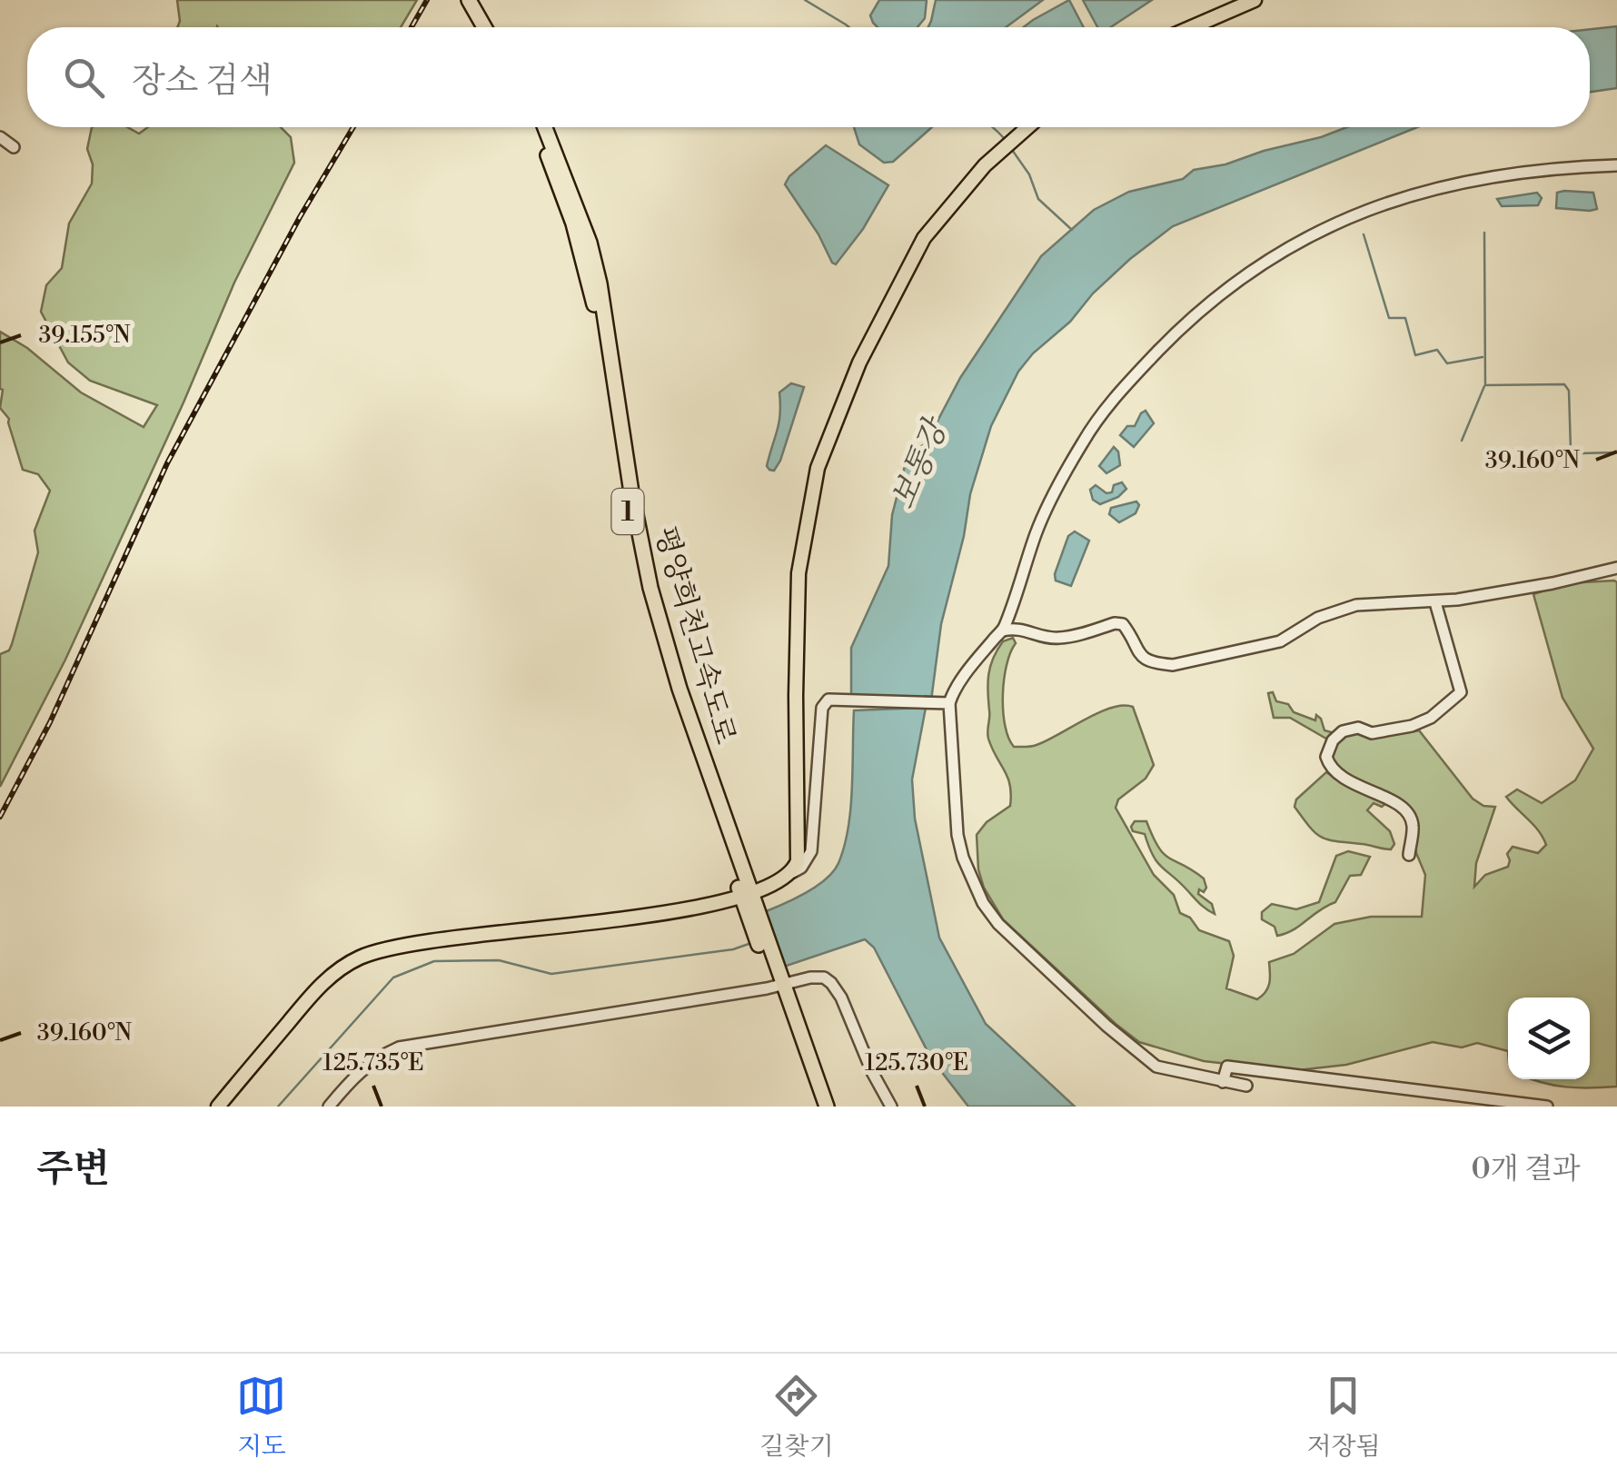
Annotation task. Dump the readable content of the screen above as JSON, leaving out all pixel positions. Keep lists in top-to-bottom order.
{
  "streets": {
    "highway": ["1", "평양희천고속도로"]
  },
  "water": ["보통강"],
  "page": {
    "search": "장소 검색",
    "heading": ["주변", "0개 결과"],
    "nav": ["지도", "길찾기", "저장됨"]
  },
  "coordinates": [
    "39.155°N",
    "39.160°N",
    "125.735°E",
    "125.730°E"
  ]
}
